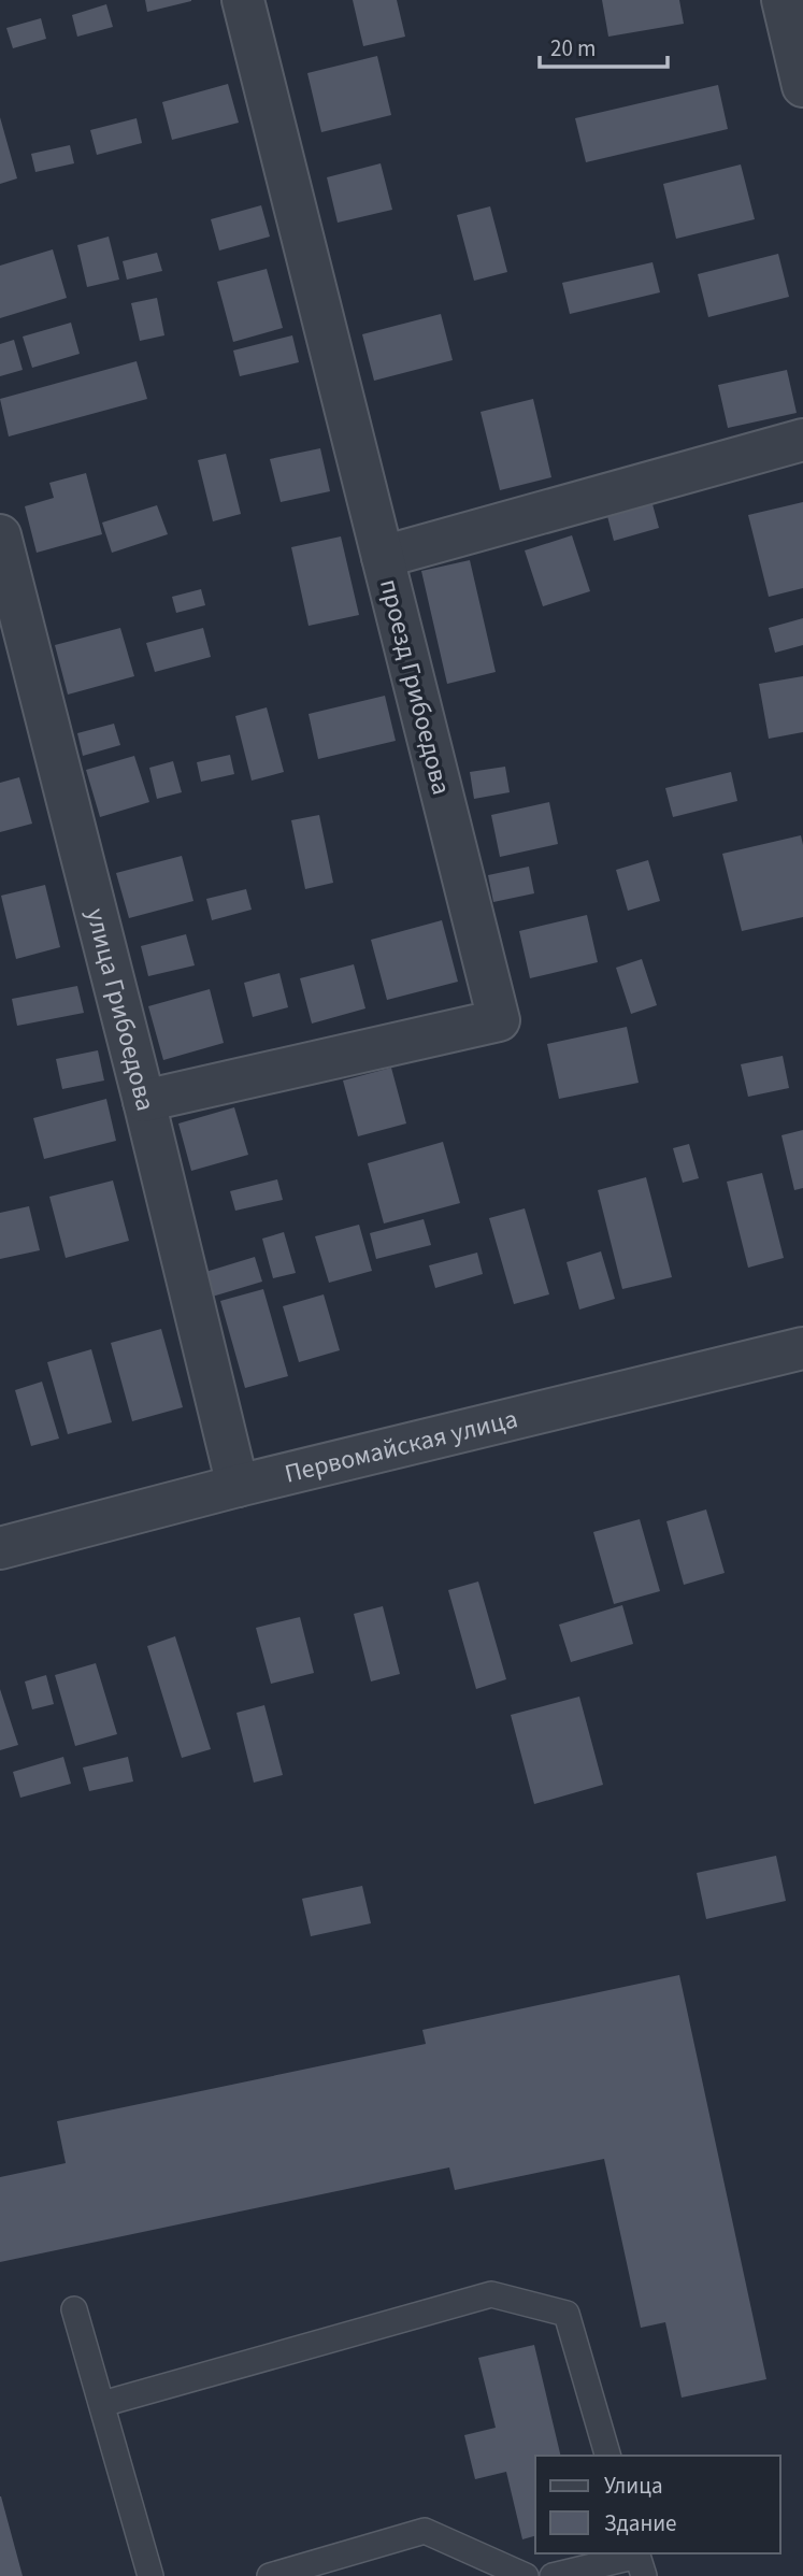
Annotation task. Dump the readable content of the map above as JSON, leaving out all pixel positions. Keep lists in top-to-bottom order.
{
  "streets": {
    "street": ["проезд Грибоедова", "улица Грибоедова", "Первомайская улица"]
  },
  "crossings": [
    ["проезд Грибоедова", "улица Грибоедова"],
    ["улица Грибоедова", "Первомайская улица"]
  ],
  "legend": ["Улица", "Здание"],
  "scale_bar": "20 m"
}
